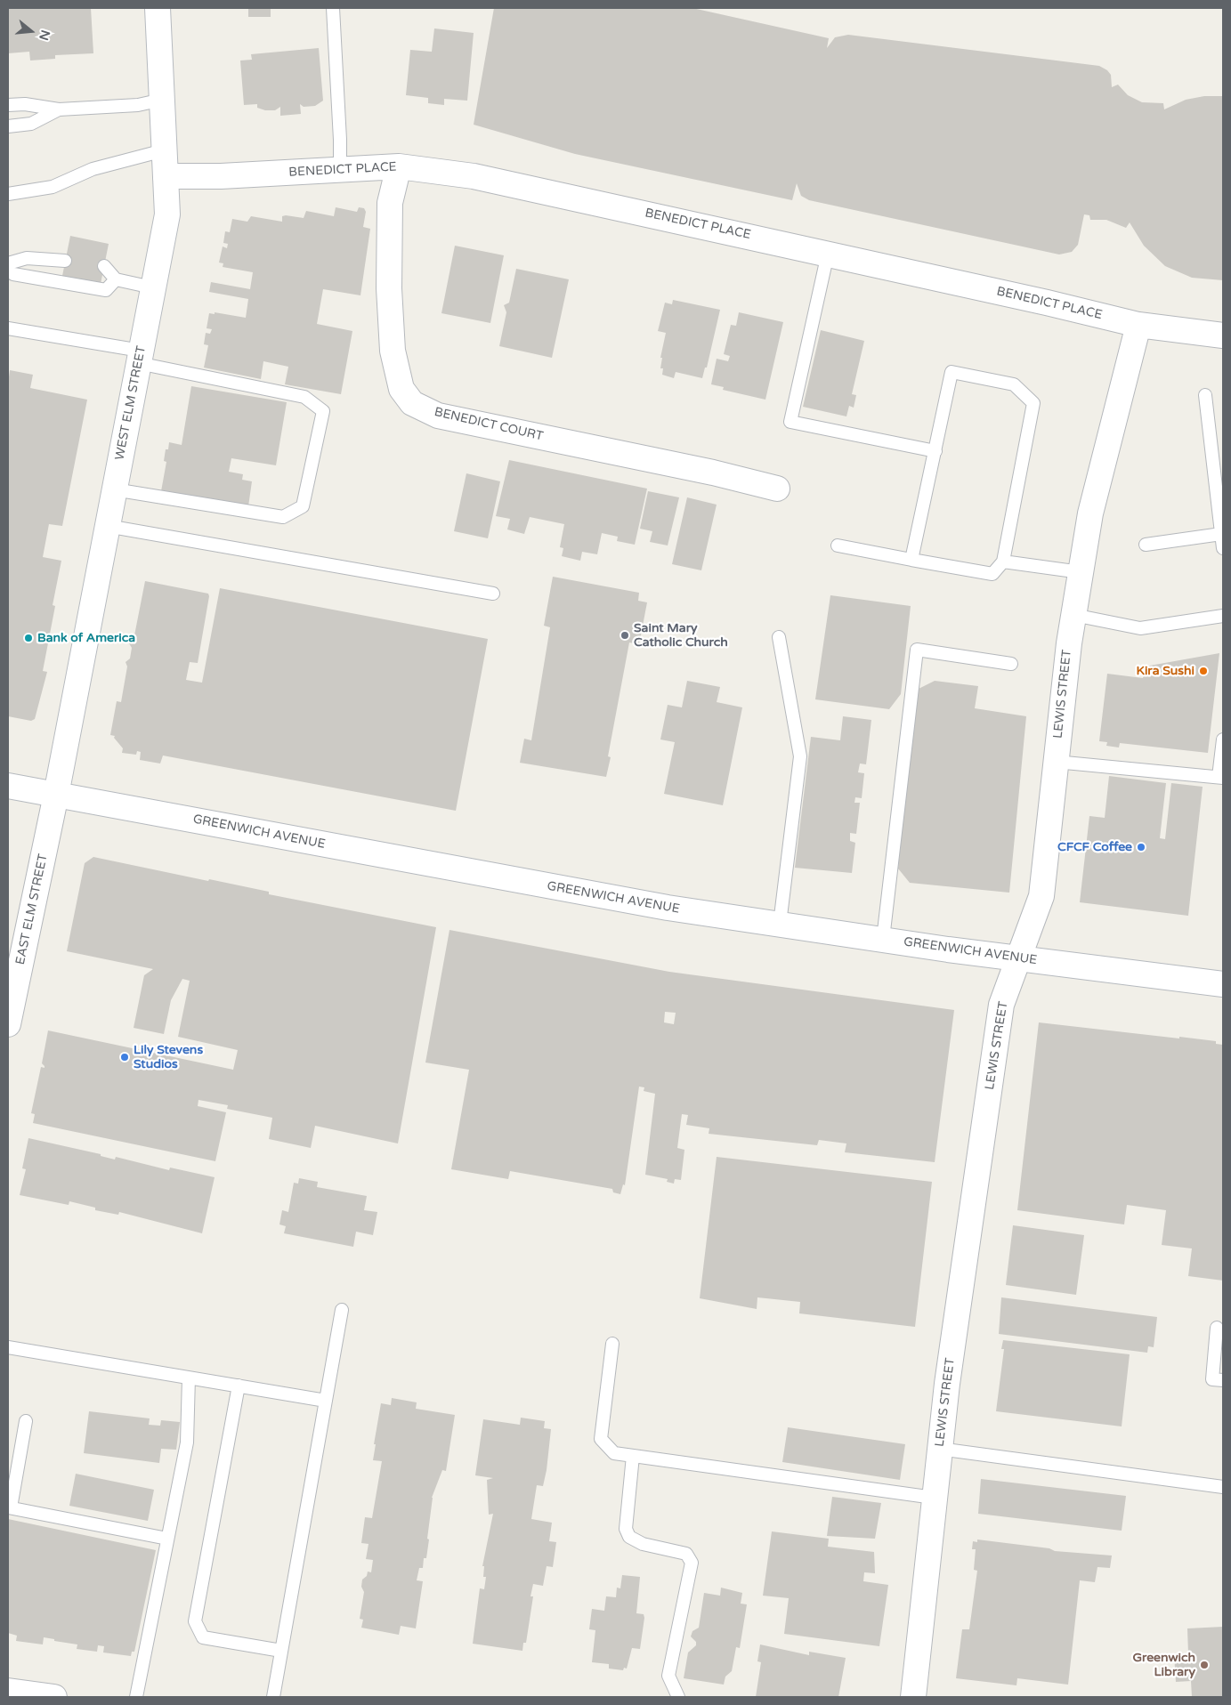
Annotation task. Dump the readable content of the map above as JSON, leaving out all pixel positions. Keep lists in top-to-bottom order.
{
  "streets": {
    "street": [
      "BENEDICT PLACE",
      "WEST ELM STREET",
      "BENEDICT COURT",
      "LEWIS STREET",
      "GREENWICH AVENUE",
      "EAST ELM STREET"
    ]
  },
  "crossings": [
    ["BENEDICT PLACE", "WEST ELM STREET"],
    ["BENEDICT PLACE", "BENEDICT COURT"],
    ["BENEDICT PLACE", "LEWIS STREET"],
    ["WEST ELM STREET", "GREENWICH AVENUE"],
    ["WEST ELM STREET", "EAST ELM STREET"],
    ["LEWIS STREET", "GREENWICH AVENUE"],
    ["GREENWICH AVENUE", "EAST ELM STREET"]
  ],
  "places": [
    "Saint Mary Catholic Church",
    "Bank of America",
    "Kira Sushi",
    "CFCF Coffee",
    "Lily Stevens Studios",
    "Greenwich Library"
  ],
  "north": "right"
}
